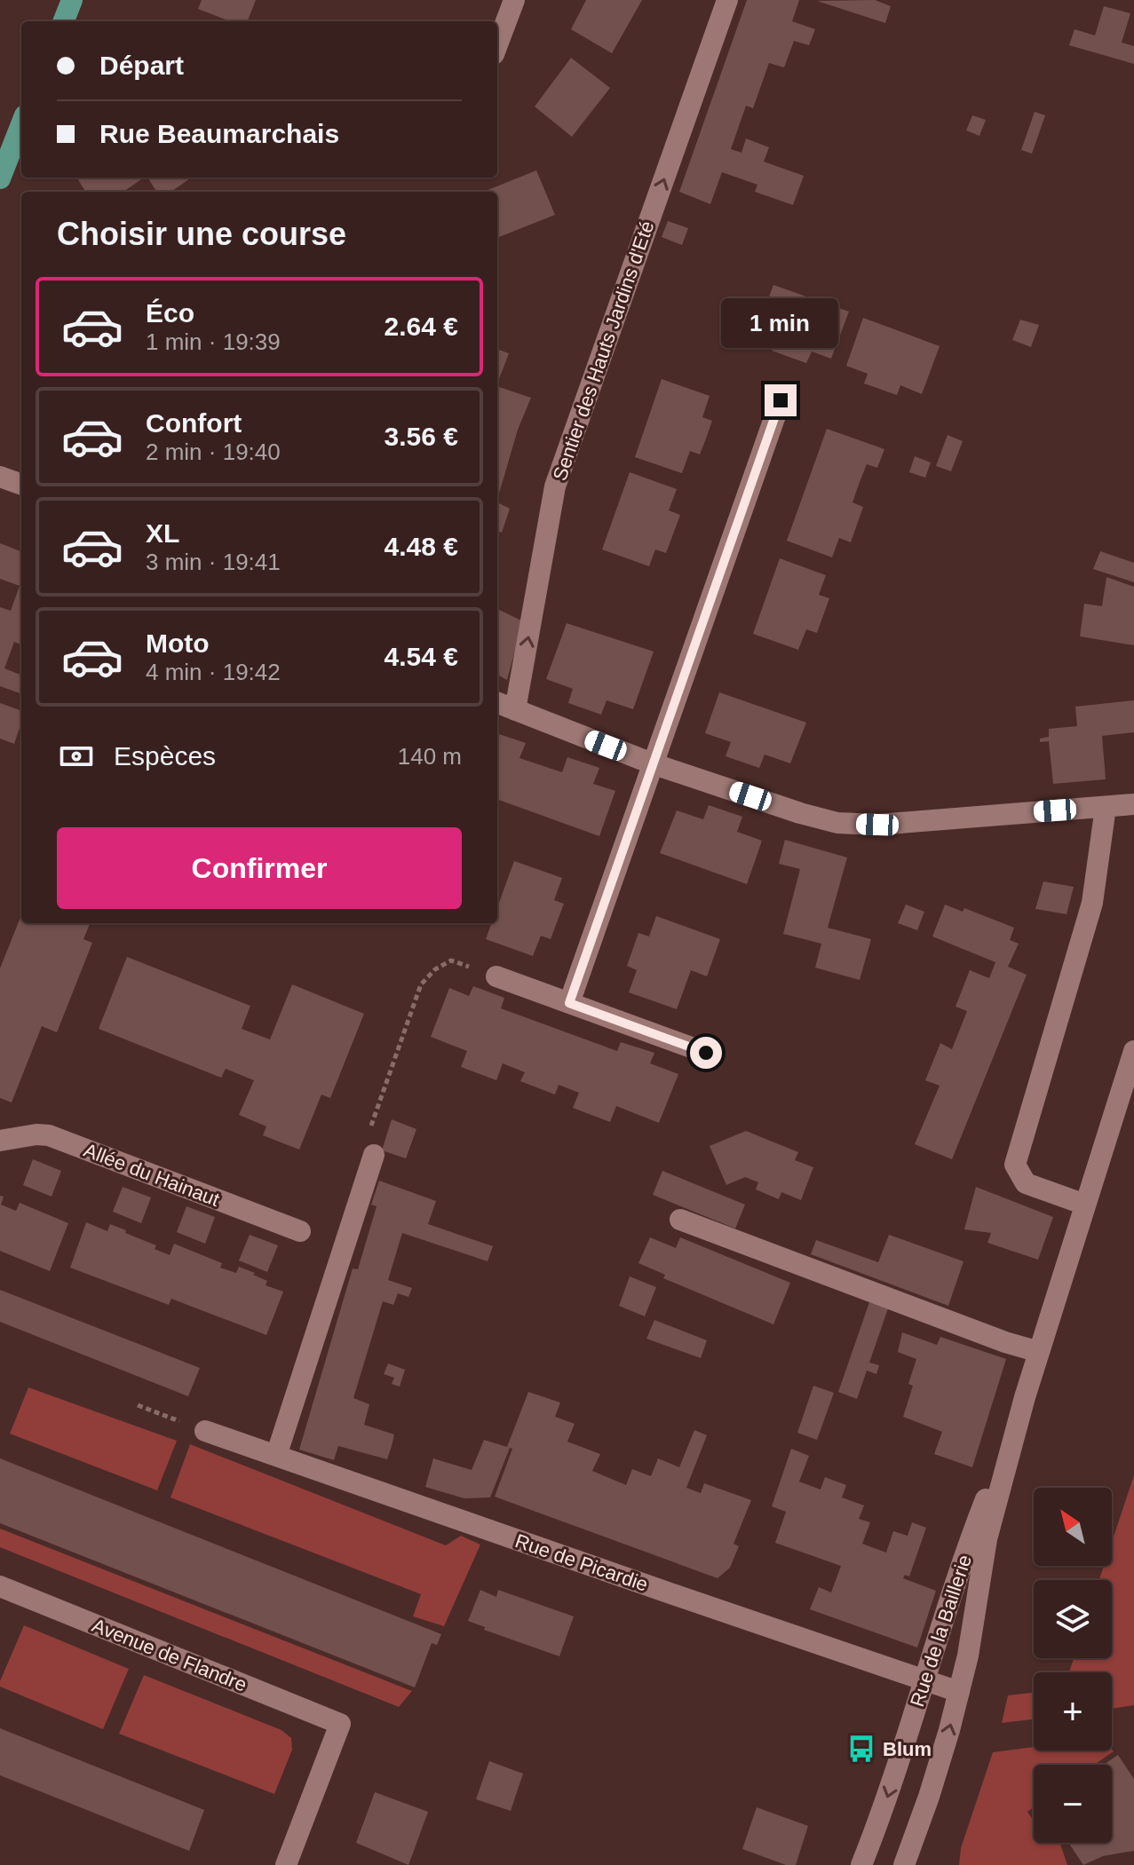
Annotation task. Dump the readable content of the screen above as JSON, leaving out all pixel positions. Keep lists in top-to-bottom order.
{
  "streets": {
    "street": [
      "Sentier des Hauts Jardins d'Eté",
      "Allée du Hainaut",
      "Rue de Picardie",
      "Rue de la Baillerie",
      "Avenue de Flandre"
    ]
  },
  "crossings": [
    ["Rue de Picardie", "Rue de la Baillerie"]
  ],
  "places": {
    "bus stop": ["Blum"]
  },
  "north": "top left",
  "page": {
    "banner": ["Départ", "Rue Beaumarchais"],
    "heading": "Choisir une course",
    "list": [
      {
        "name": "Éco",
        "note": "1 min · 19:39",
        "value": "2.64 €"
      },
      {
        "name": "Confort",
        "note": "2 min · 19:40",
        "value": "3.56 €"
      },
      {
        "name": "XL",
        "note": "3 min · 19:41",
        "value": "4.48 €"
      },
      {
        "name": "Moto",
        "note": "4 min · 19:42",
        "value": "4.54 €"
      }
    ],
    "bubble": "1 min",
    "pay": ["Espèces", "140 m"],
    "buttons": "Confirmer",
    "map_buttons": ["+", "−"]
  }
}
